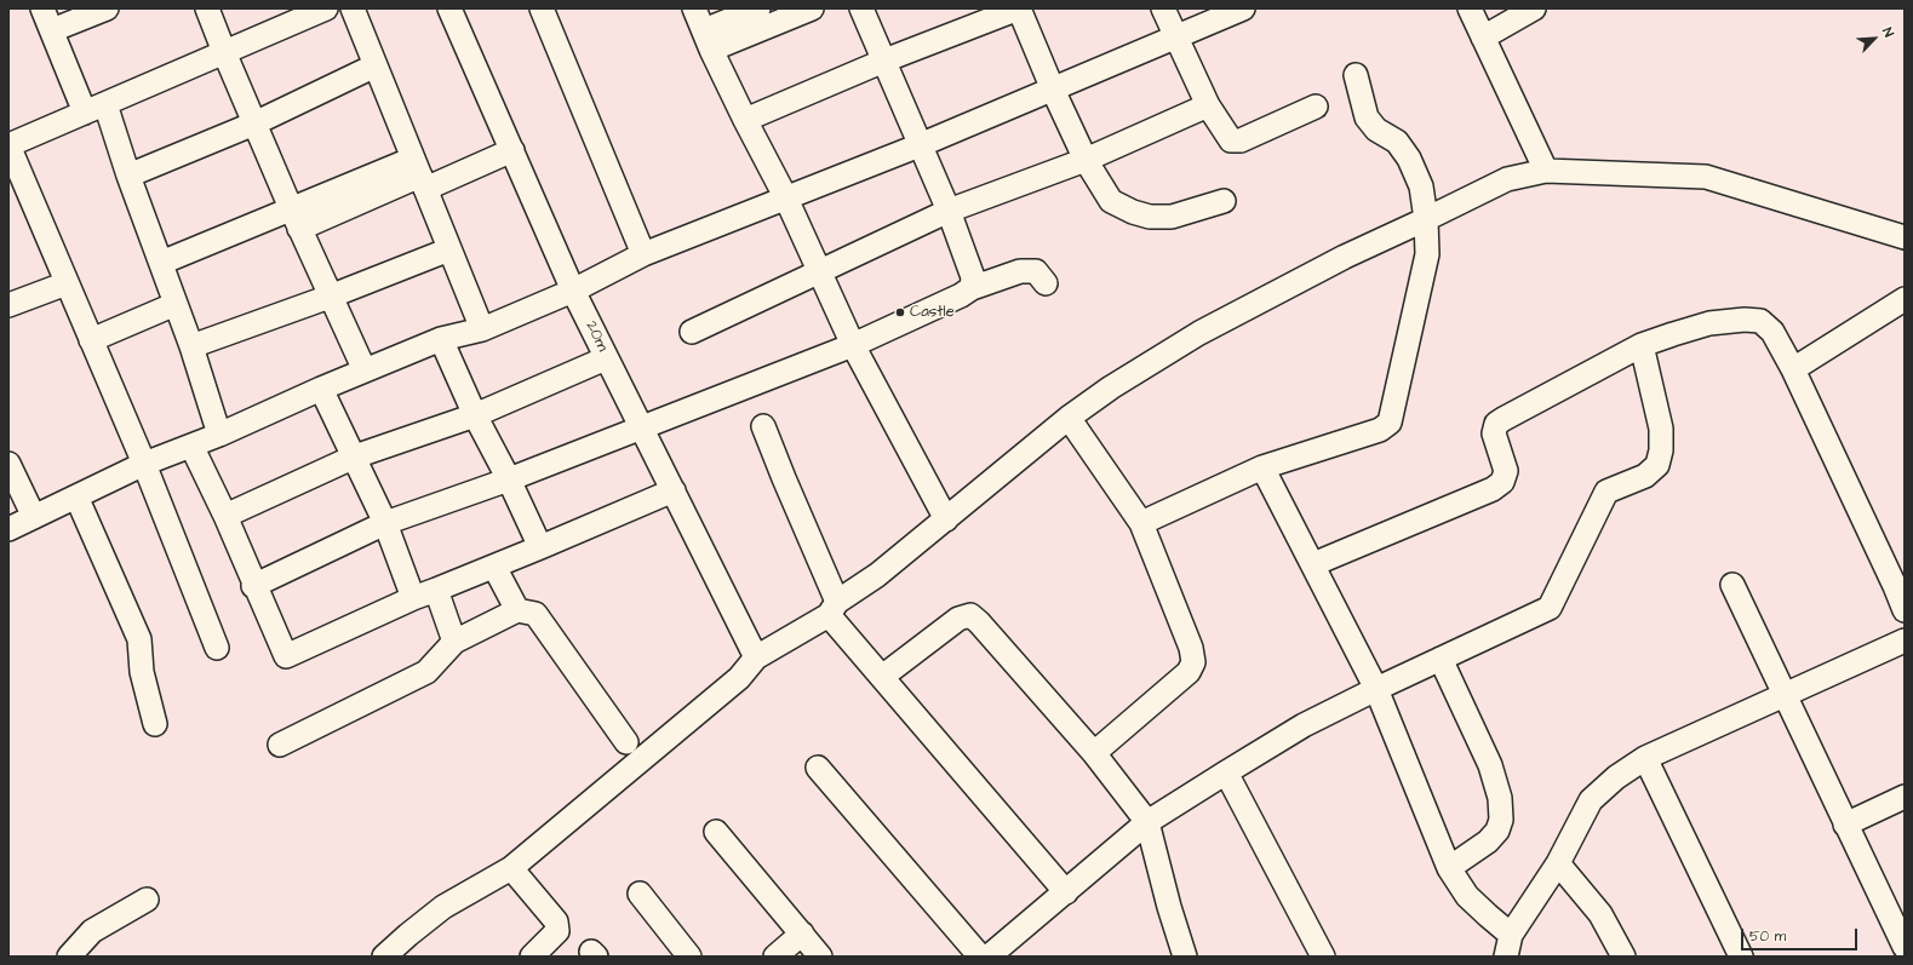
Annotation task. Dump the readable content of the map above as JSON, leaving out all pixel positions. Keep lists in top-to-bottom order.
{
  "streets": {
    "street": ["20m"]
  },
  "places": ["Castle"],
  "scale_bar": "50 m",
  "north": "top right"
}
